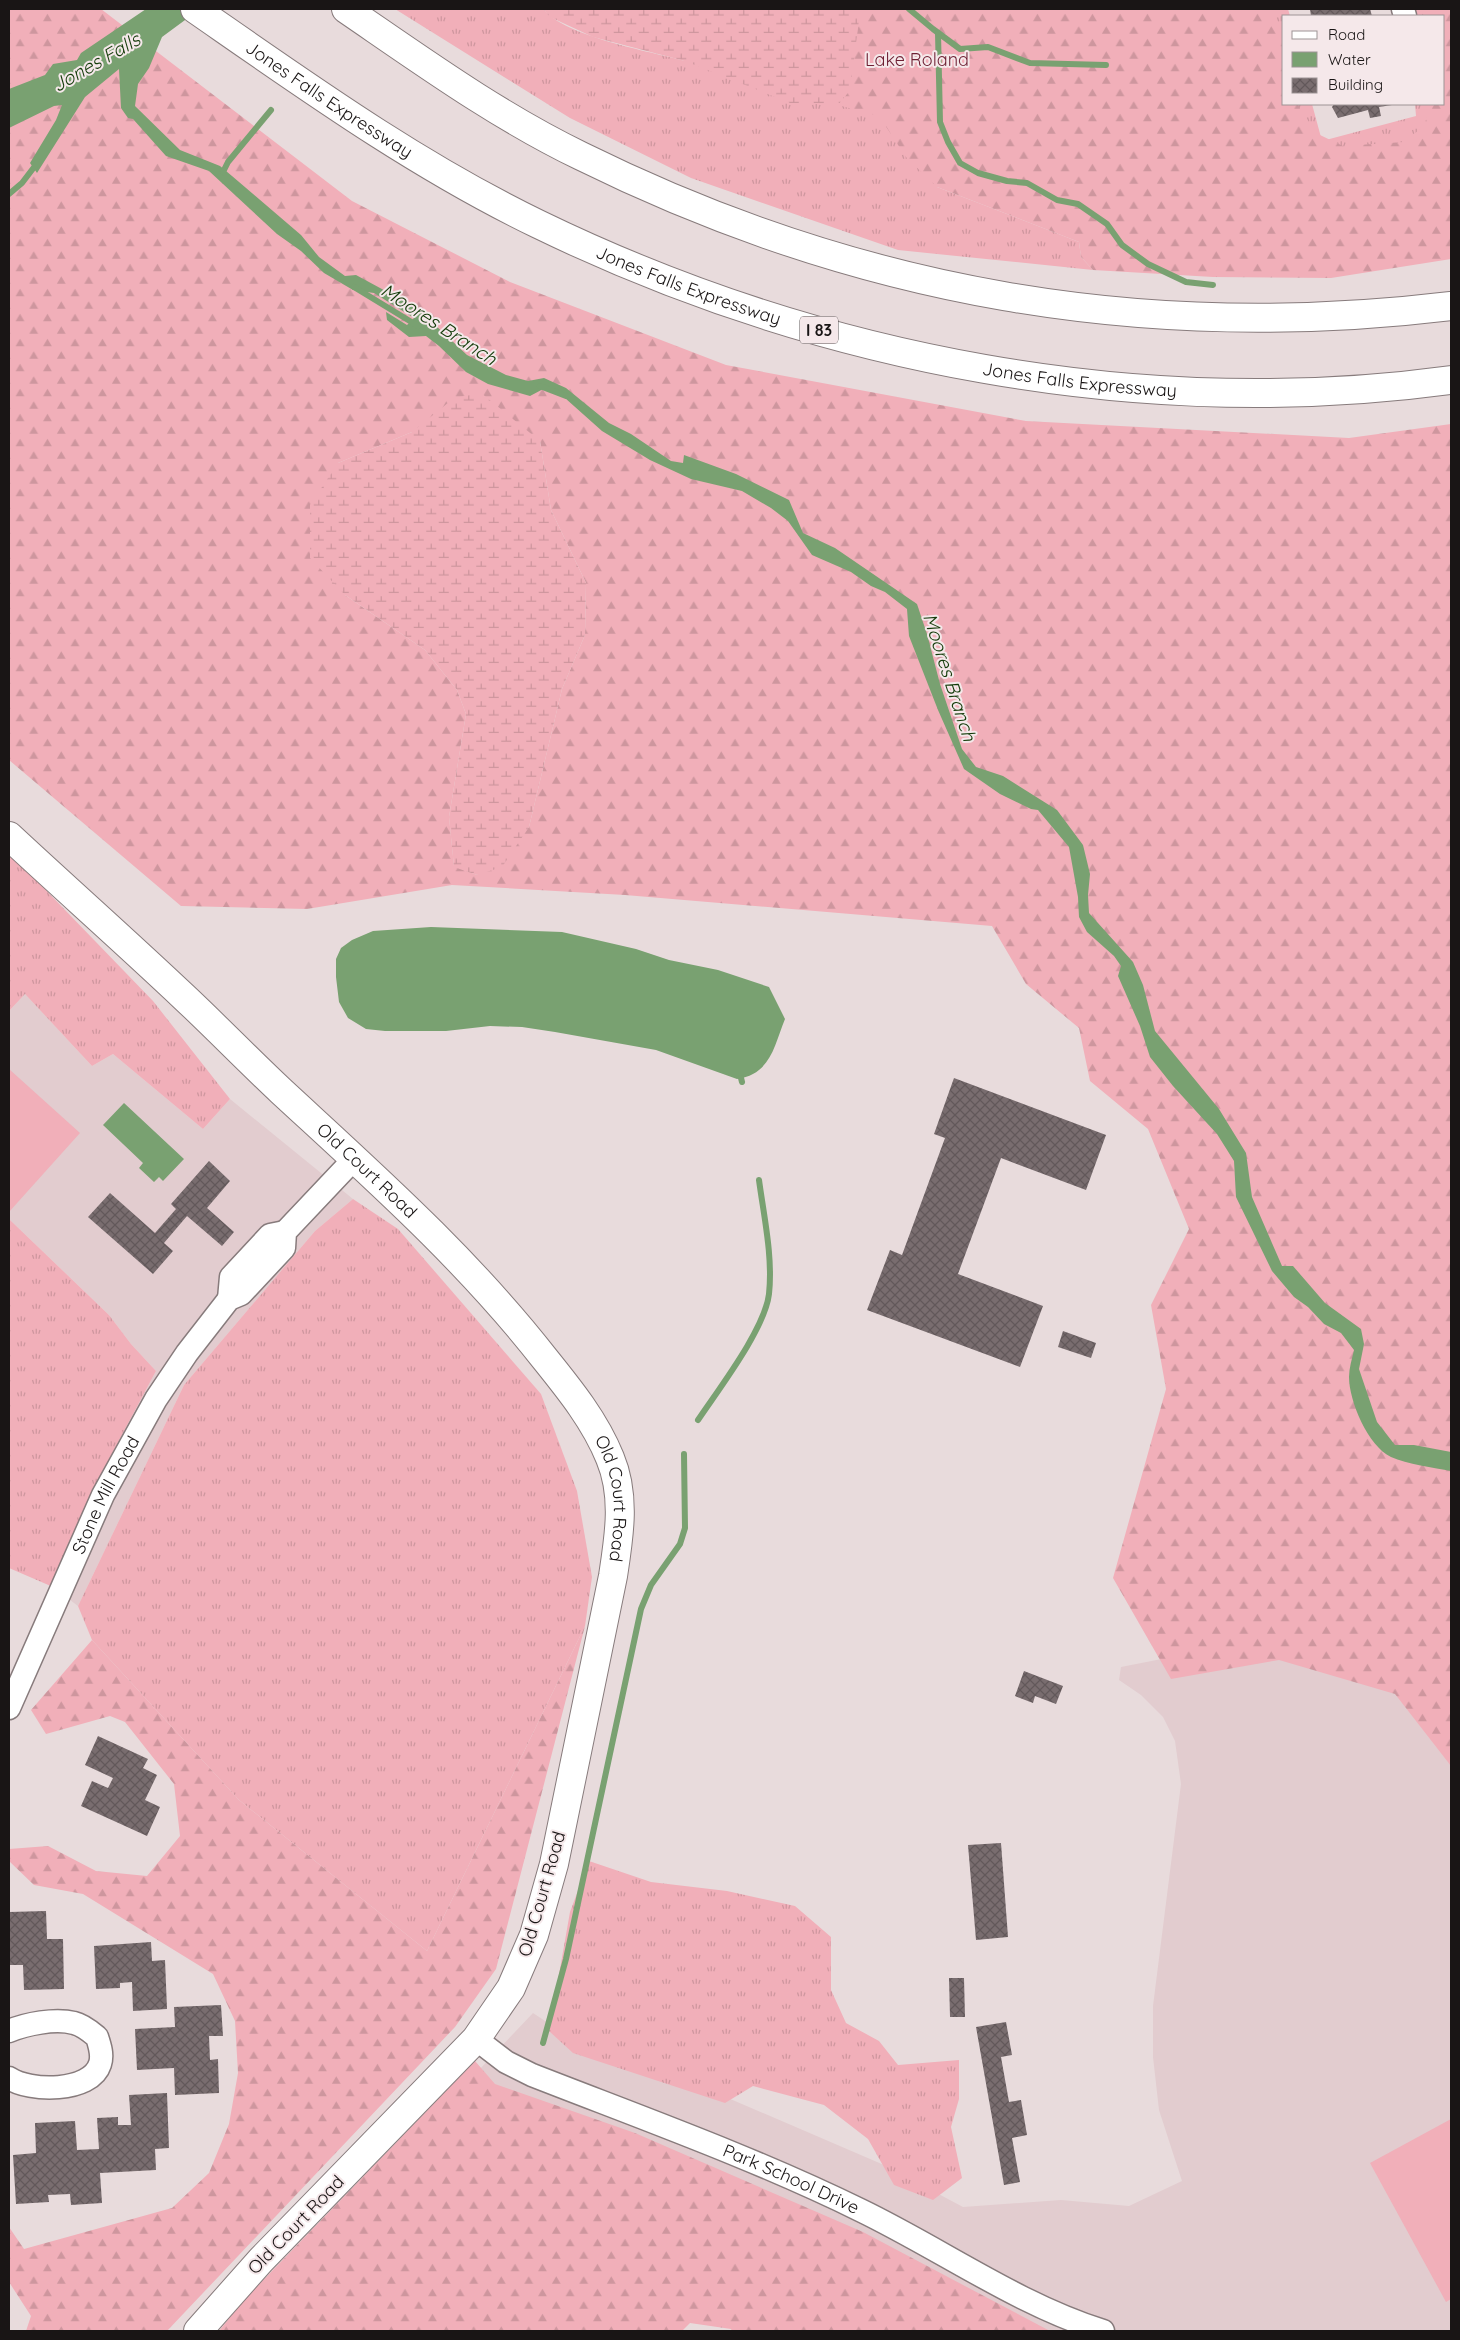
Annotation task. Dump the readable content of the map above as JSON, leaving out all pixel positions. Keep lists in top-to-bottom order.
{
  "streets": {
    "main road": ["Jones Falls Expressway", "I 83", "Old Court Road"],
    "street": ["Stone Mill Road", "Park School Drive"]
  },
  "crossings": [
    ["Old Court Road", "Stone Mill Road"],
    ["Old Court Road", "Park School Drive"]
  ],
  "water": ["Jones Falls", "Moores Branch"],
  "parks": ["Lake Roland"],
  "legend": ["Road", "Water", "Building"]
}
